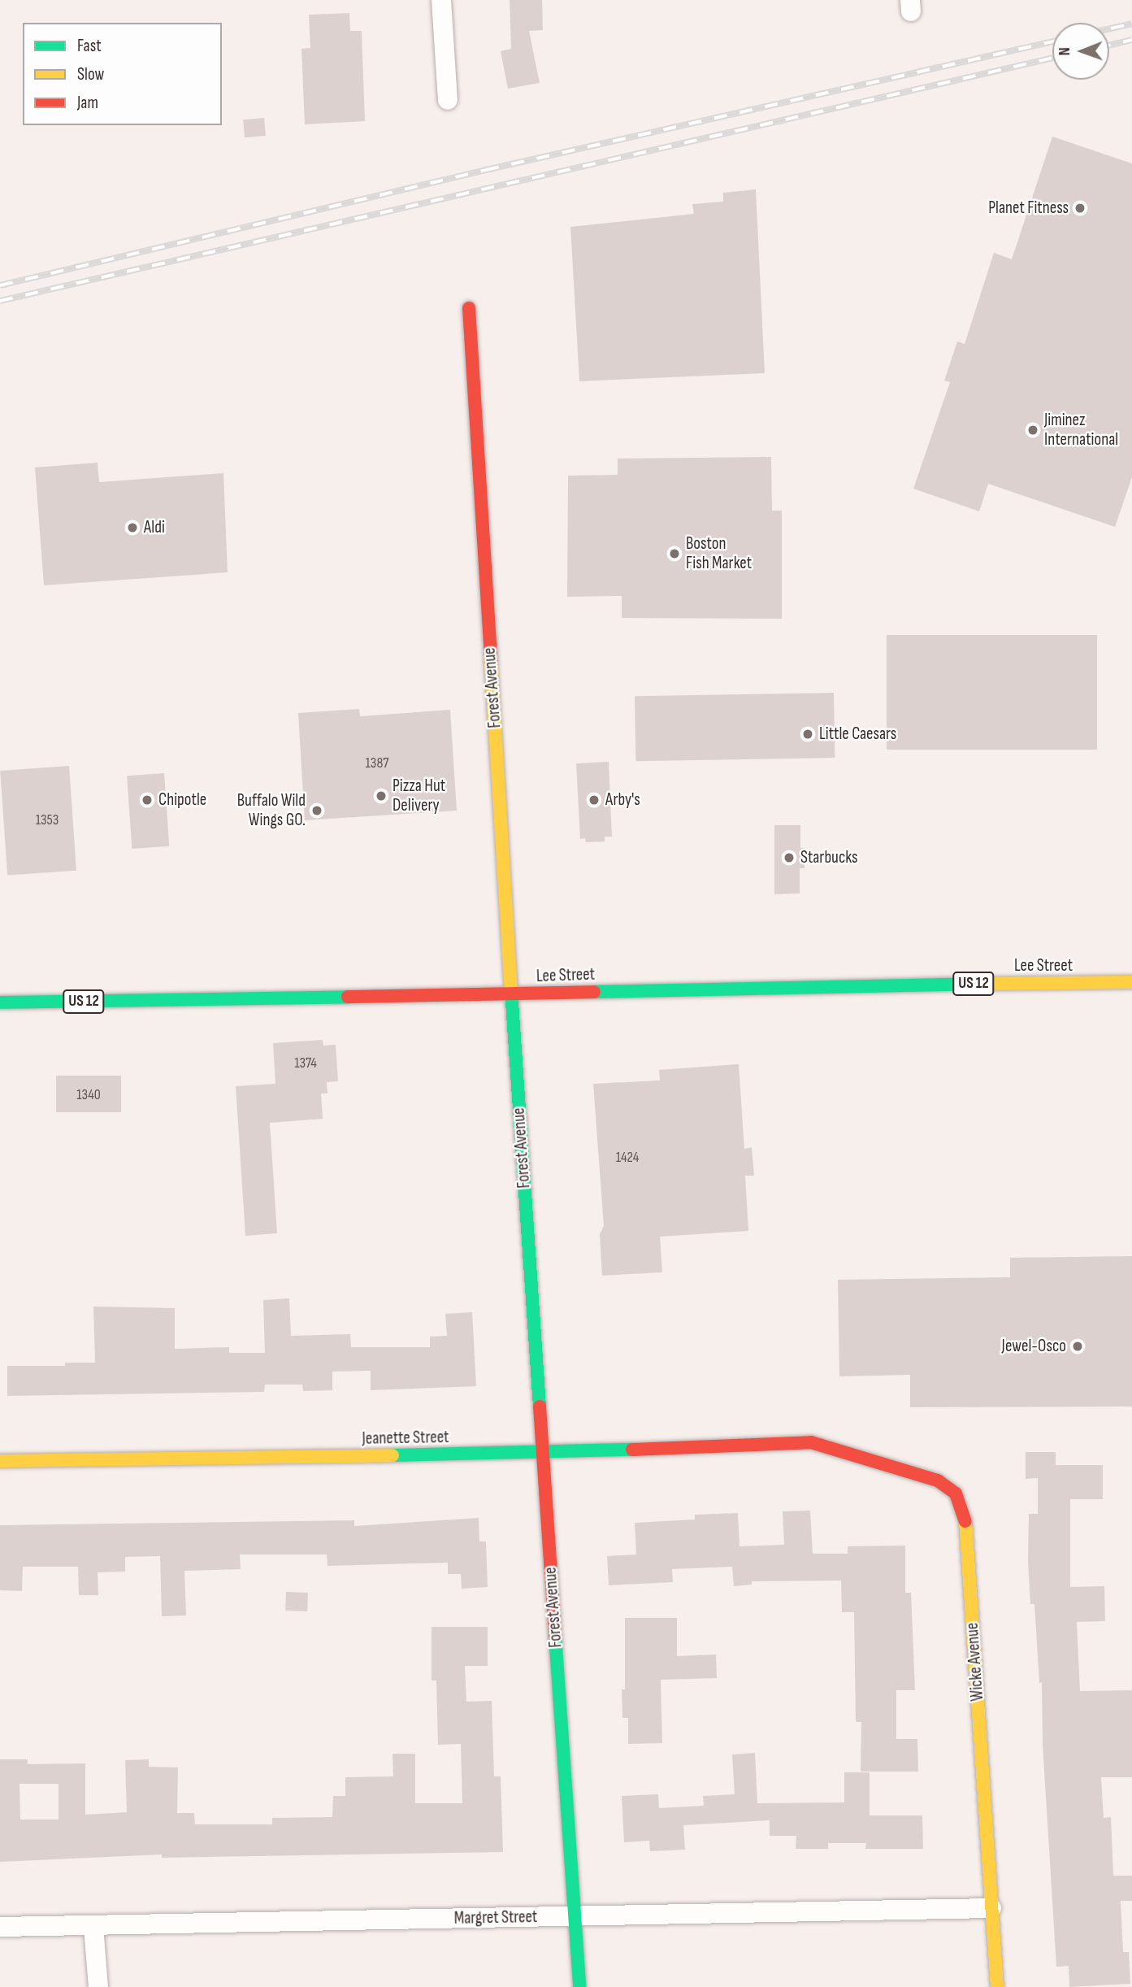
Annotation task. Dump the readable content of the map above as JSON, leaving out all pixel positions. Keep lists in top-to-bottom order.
{
  "streets": {
    "street": [
      "Forest Avenue",
      "Lee Street",
      "US 12",
      "Jeanette Street",
      "Wicke Avenue",
      "Margret Street"
    ]
  },
  "crossings": [
    ["Forest Avenue", "Lee Street"],
    ["Forest Avenue", "Jeanette Street"],
    ["Forest Avenue", "Margret Street"],
    ["Jeanette Street", "Wicke Avenue"],
    ["Wicke Avenue", "Margret Street"]
  ],
  "places": [
    "Planet Fitness",
    "Jiminez International",
    "Aldi",
    "Boston Fish Market",
    "Little Caesars",
    "Pizza Hut Delivery",
    "Chipotle",
    "Arby's",
    "Buffalo Wild Wings GO.",
    "Starbucks",
    "Jewel-Osco"
  ],
  "house_numbers": [
    "1387",
    "1353",
    "1374",
    "1340",
    "1424"
  ],
  "legend": ["Fast", "Slow", "Jam"],
  "north": "left"
}
